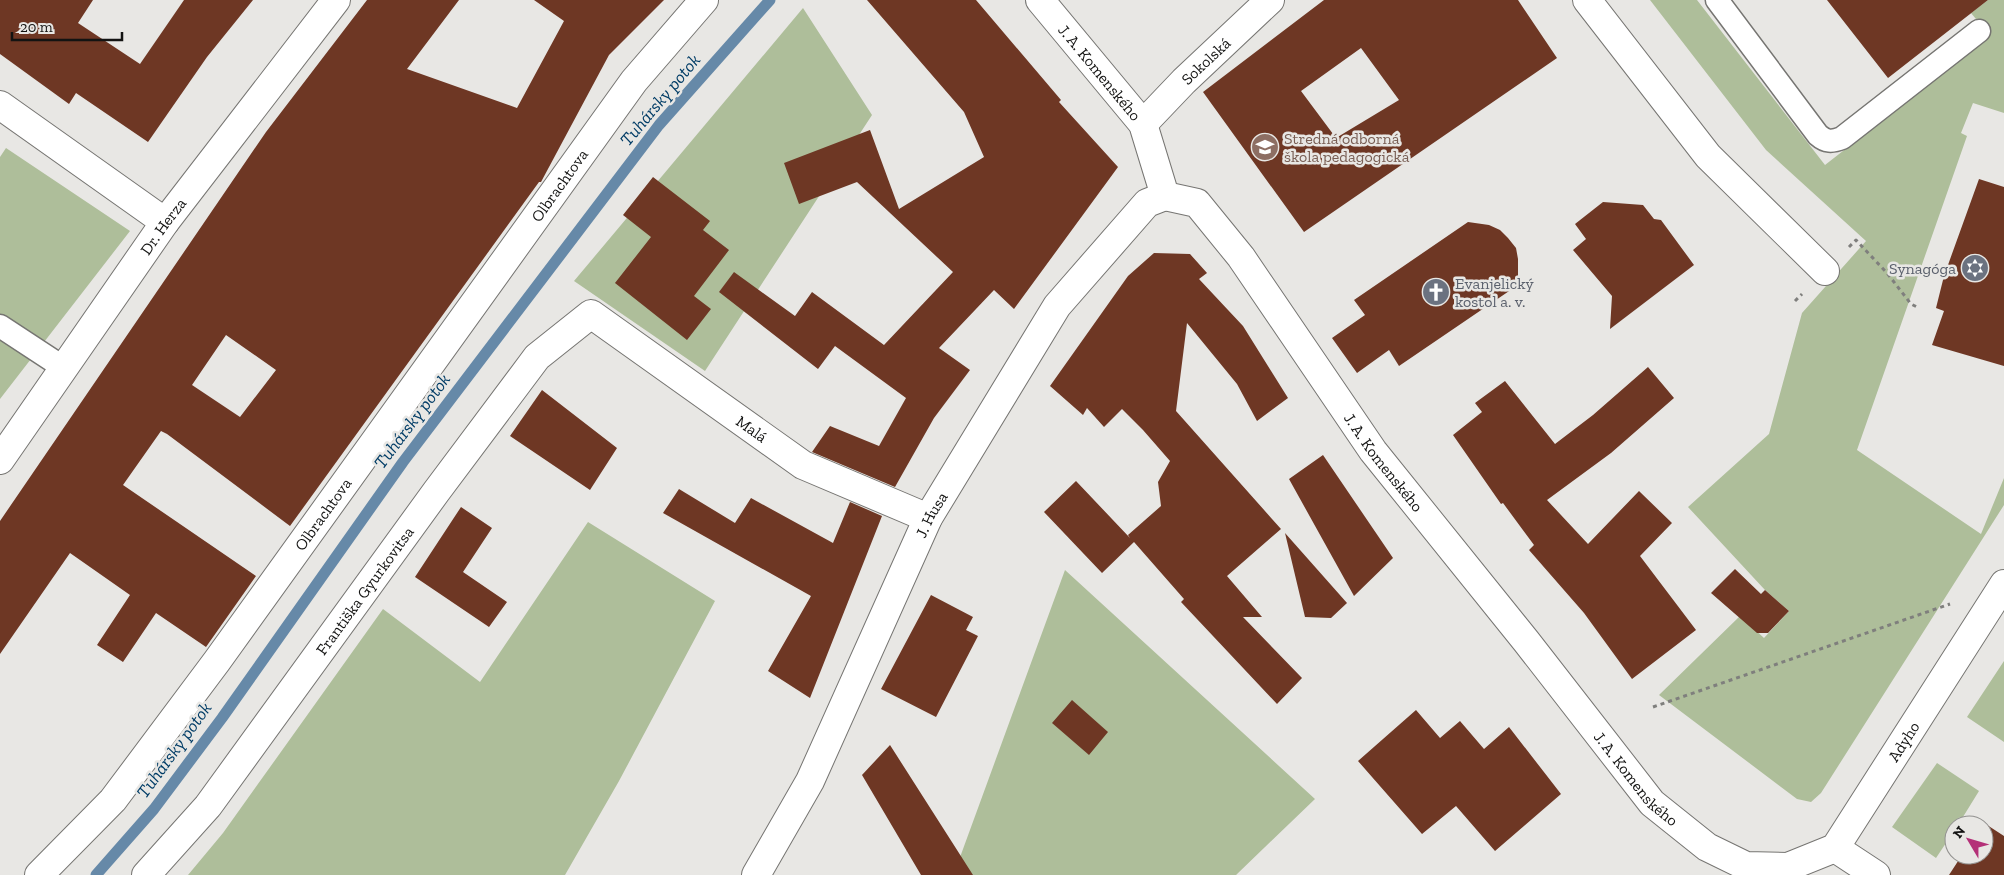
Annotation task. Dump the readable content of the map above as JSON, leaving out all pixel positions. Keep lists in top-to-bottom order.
{
  "streets": {
    "street": [
      "Sokolská",
      "J. A. Komenského",
      "Olbrachtova",
      "Dr. Herza",
      "Malá",
      "J. Husa",
      "Františka Gyurkovitsa",
      "Adyho"
    ]
  },
  "crossings": [
    ["Sokolská", "J. A. Komenského"],
    ["J. A. Komenského", "J. Husa"],
    ["Malá", "J. Husa"],
    ["Malá", "Františka Gyurkovitsa"]
  ],
  "water": ["Tuhársky potok"],
  "places": {
    "school or university": ["Stredná odborná škola pedagogická"],
    "synagogue": ["Synagóga"],
    "church": ["Evanjelický kostol a. v."]
  },
  "scale_bar": "20 m",
  "north": "top left"
}
